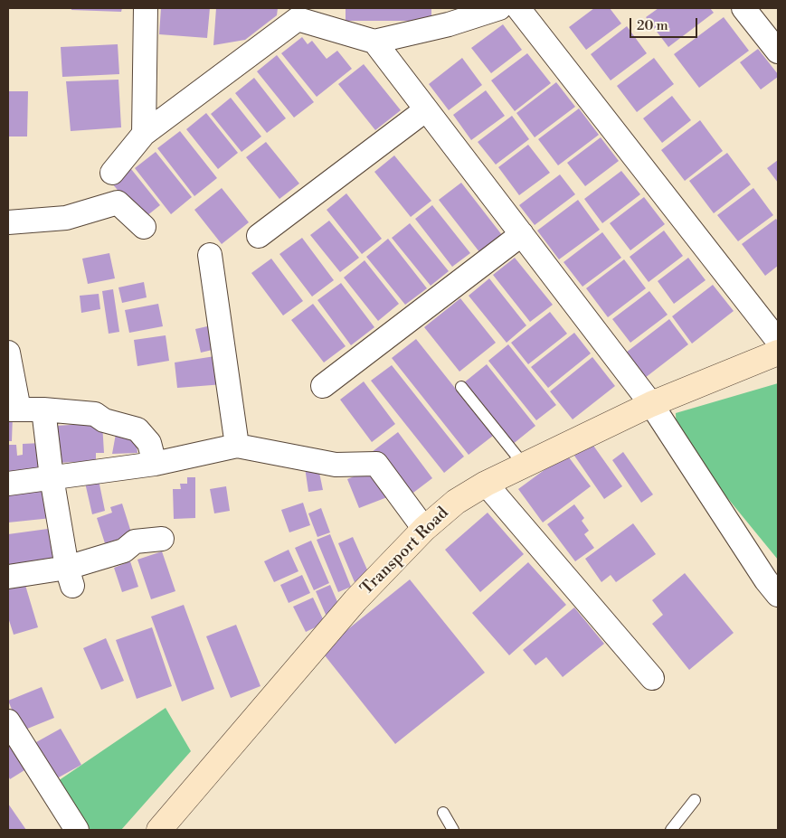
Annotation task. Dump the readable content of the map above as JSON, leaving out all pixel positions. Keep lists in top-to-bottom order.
{
  "streets": {
    "street": ["Transport Road"]
  },
  "scale_bar": "20 m"
}
